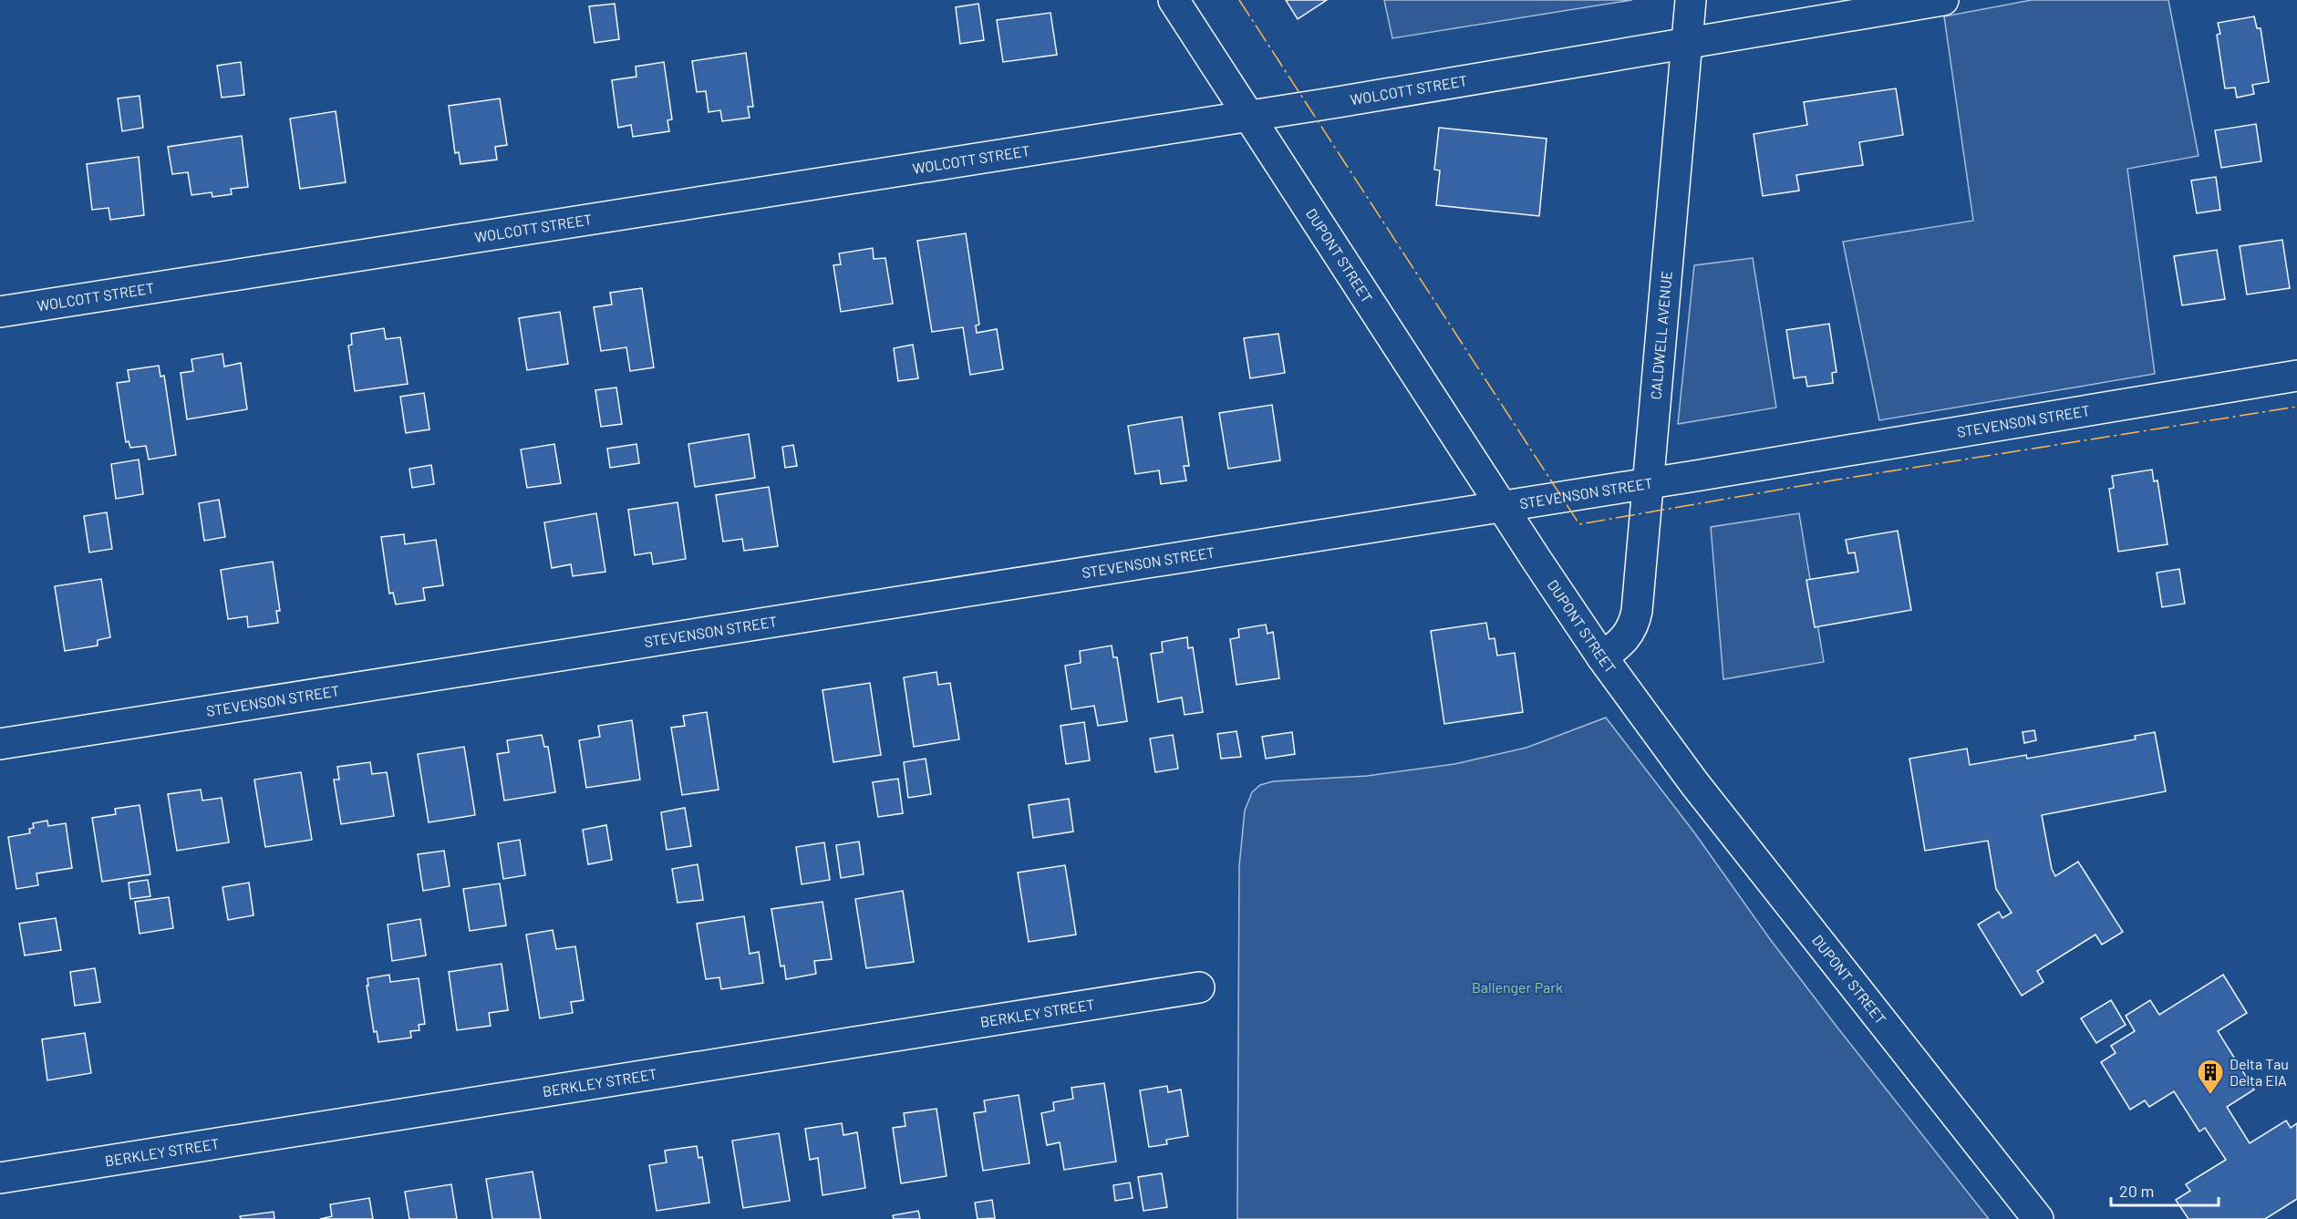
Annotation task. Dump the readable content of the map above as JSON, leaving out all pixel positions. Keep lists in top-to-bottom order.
{
  "streets": {
    "street": [
      "WOLCOTT STREET",
      "DUPONT STREET",
      "CALDWELL AVENUE",
      "STEVENSON STREET",
      "BERKLEY STREET"
    ]
  },
  "crossings": [
    ["WOLCOTT STREET", "DUPONT STREET"],
    ["WOLCOTT STREET", "CALDWELL AVENUE"],
    ["DUPONT STREET", "CALDWELL AVENUE"],
    ["DUPONT STREET", "STEVENSON STREET"],
    ["CALDWELL AVENUE", "STEVENSON STREET"]
  ],
  "parks": ["Ballenger Park"],
  "places": {
    "building": ["Delta Tau Delta EIA"]
  },
  "scale_bar": "20 m"
}
